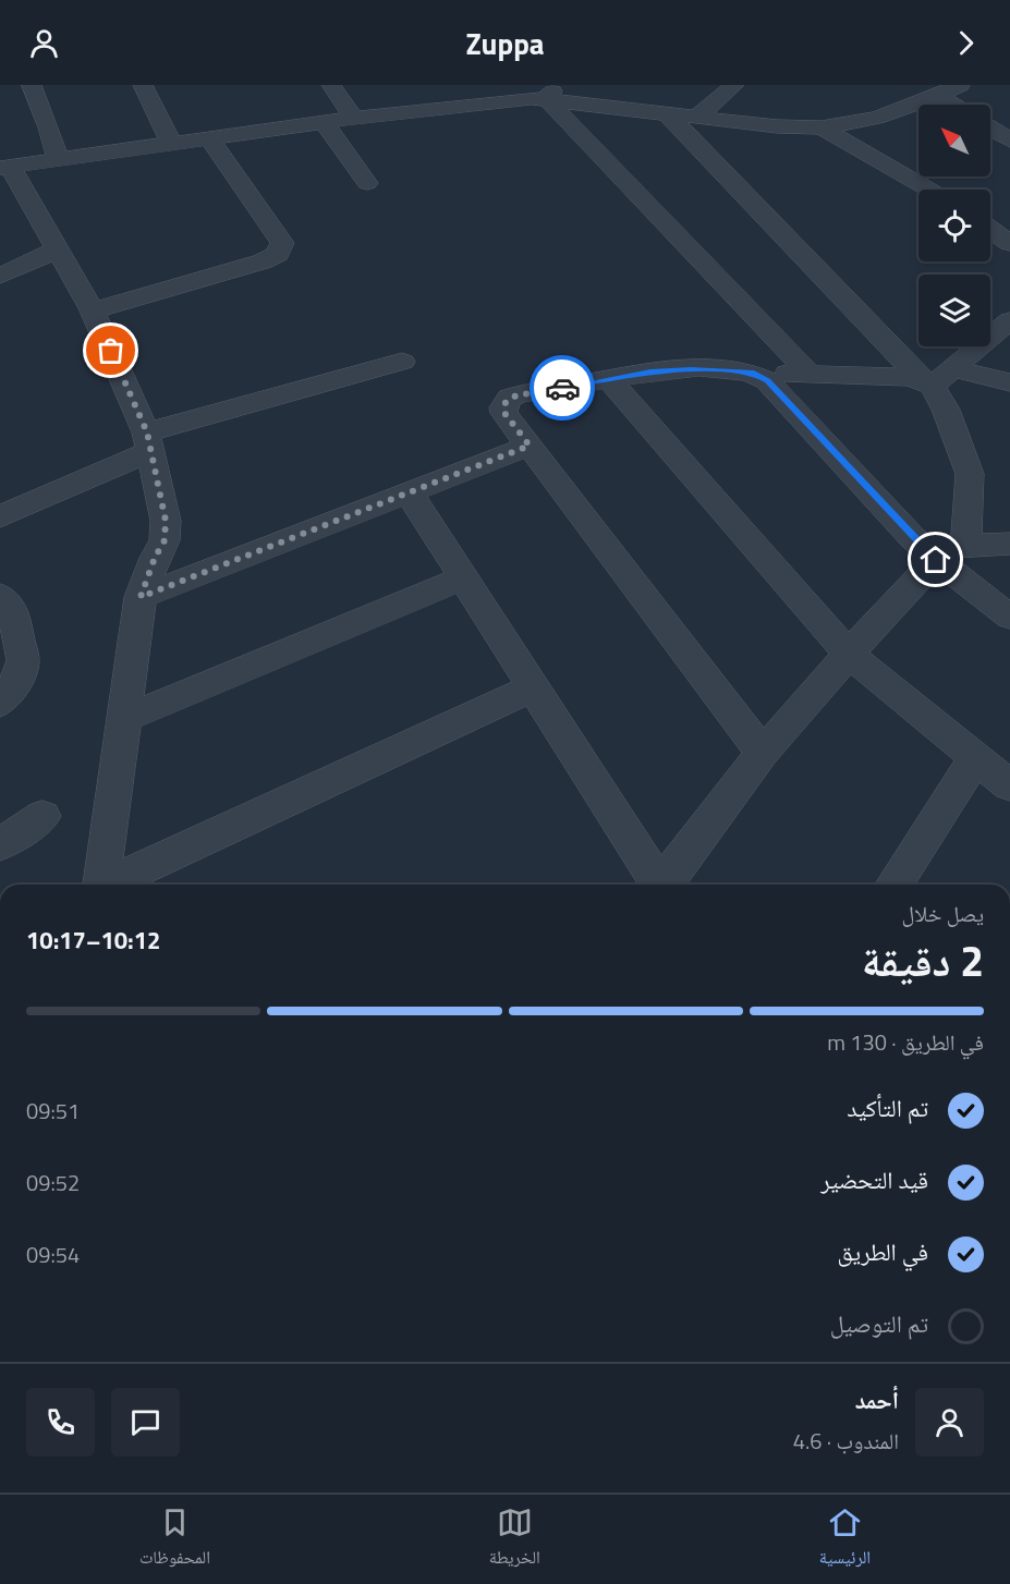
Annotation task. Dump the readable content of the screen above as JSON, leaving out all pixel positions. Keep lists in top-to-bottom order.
{
  "north": "top left",
  "page": {
    "header": "Zuppa",
    "heading": ["2 دقيقة", "يصل خلال", "10:12–10:17"],
    "panel": ["أحمد", "المندوب · 4.6"],
    "bar": "في الطريق · 130 m",
    "list": [
      ["تم التأكيد", "09:51"],
      ["قيد التحضير", "09:52"],
      ["في الطريق", "09:54"],
      "تم التوصيل"
    ],
    "tabs": ["الرئيسية", "الخريطة", "المحفوظات"]
  }
}
